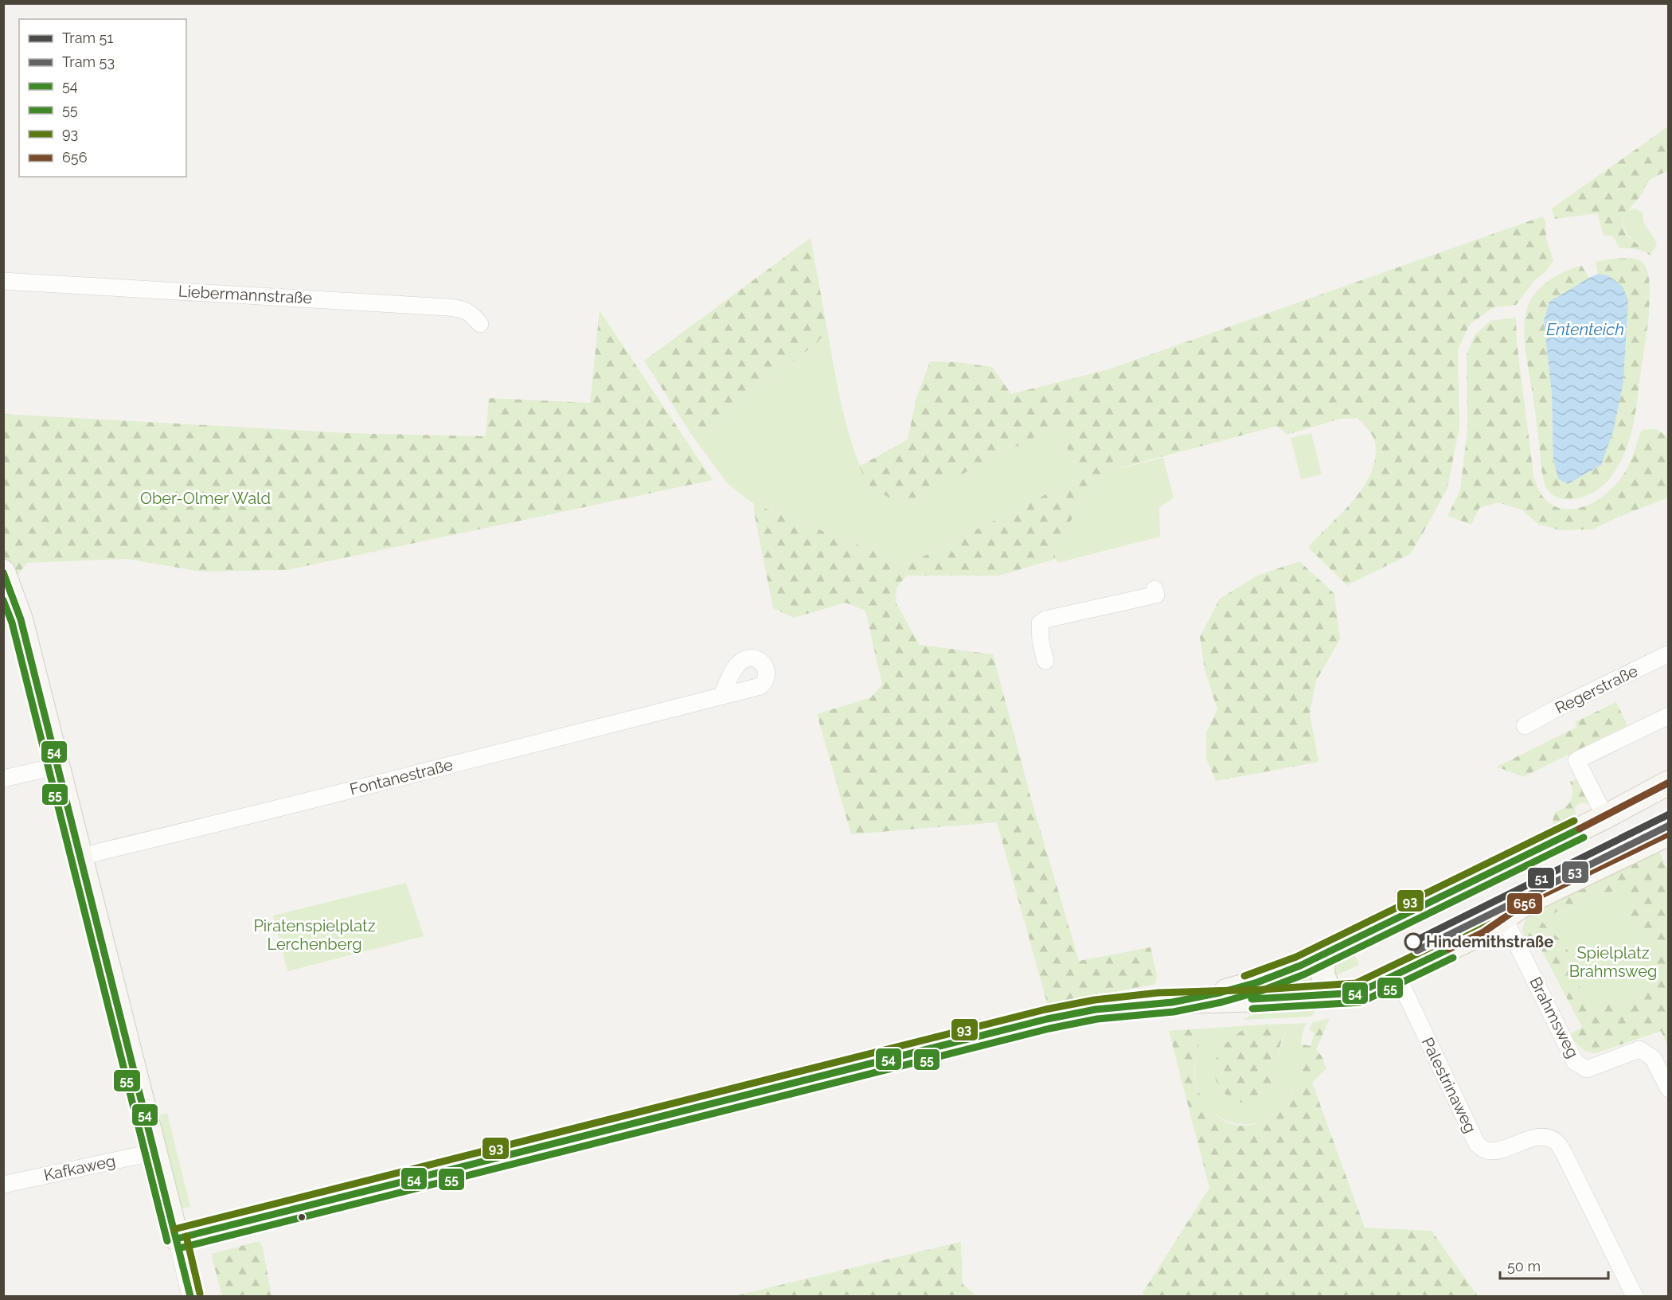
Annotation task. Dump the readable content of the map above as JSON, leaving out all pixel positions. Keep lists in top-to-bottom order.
{
  "streets": {
    "street": [
      "Liebermannstraße",
      "Regerstraße",
      "Fontanestraße",
      "Brahmsweg",
      "Palestrinaweg",
      "Kafkaweg"
    ]
  },
  "water": ["Ententeich"],
  "parks": ["Ober-Olmer Wald", "Piratenspielplatz Lerchenberg", "Spielplatz Brahmsweg"],
  "places": ["Hindemithstraße"],
  "lines": [
    "transit line 54",
    "transit line 55",
    "transit line 656",
    "tram line 51",
    "transit line 93",
    "tram line 53"
  ],
  "legend": [
    "Tram 51",
    "Tram 53",
    "54",
    "55",
    "93",
    "656"
  ],
  "scale_bar": "50 m"
}
